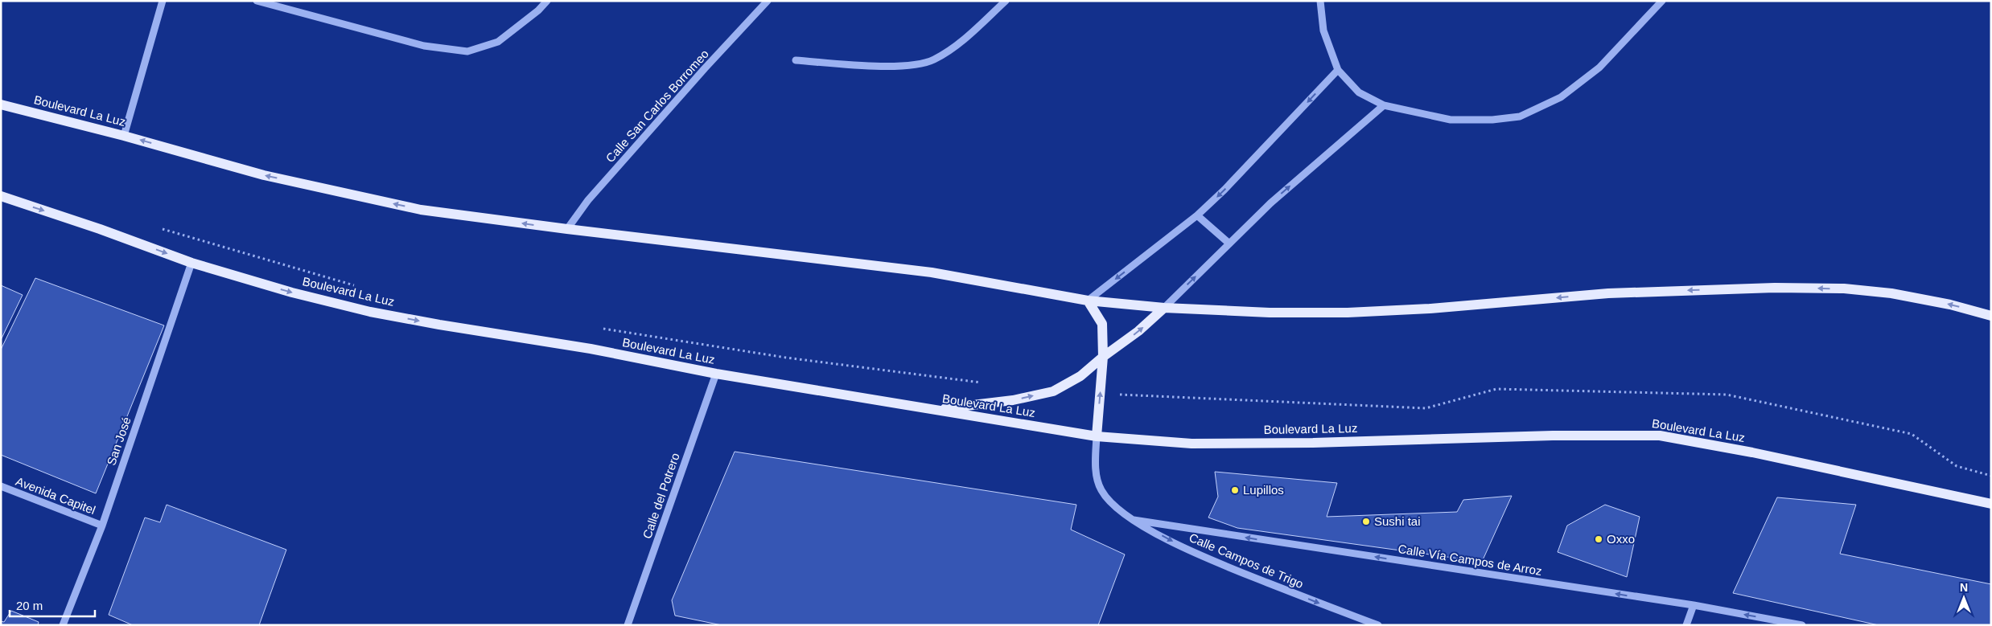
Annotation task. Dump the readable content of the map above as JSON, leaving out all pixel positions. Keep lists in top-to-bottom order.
{
  "streets": {
    "main road": ["Boulevard La Luz"],
    "street": [
      "Calle San Carlos Borromeo",
      "San José",
      "Avenida Capitel",
      "Calle del Potrero",
      "Calle Vía Campos de Arroz",
      "Calle Campos de Trigo"
    ]
  },
  "crossings": [
    ["Calle San Carlos Borromeo", "Boulevard La Luz"],
    ["Boulevard La Luz", "San José"],
    ["Boulevard La Luz", "Calle del Potrero"],
    ["Boulevard La Luz", "Calle Campos de Trigo"],
    ["San José", "Avenida Capitel"],
    ["Calle Vía Campos de Arroz", "Calle Campos de Trigo"]
  ],
  "one_way": ["Calle Vía Campos de Arroz", "Calle Campos de Trigo"],
  "places": ["Lupillos", "Sushi tai", "Oxxo"],
  "scale_bar": "20 m",
  "north": "top"
}
